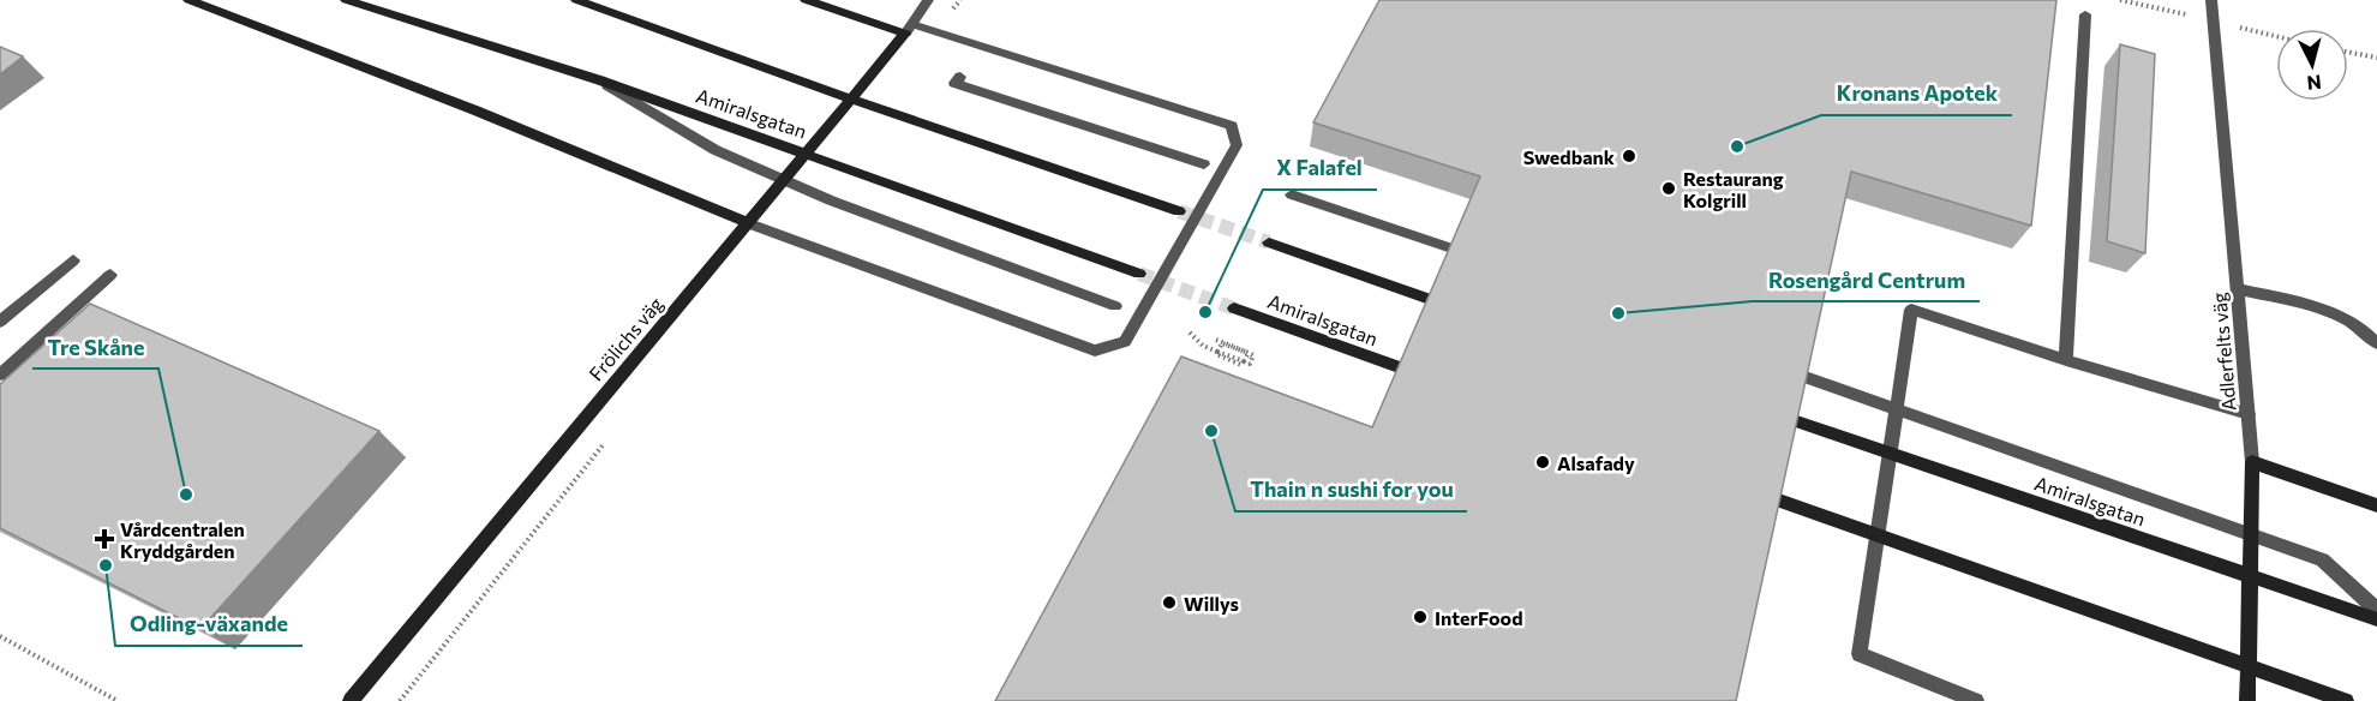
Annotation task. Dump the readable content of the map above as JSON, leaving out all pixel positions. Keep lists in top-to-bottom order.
{
  "streets": {
    "main road": ["Amiralsgatan", "Frölichs väg", "Adlerfelts väg"]
  },
  "places": {
    "other": [
      "Kronans Apotek",
      "Swedbank",
      "Restaurang Kolgrill",
      "X Falafel",
      "Rosengård Centrum",
      "Thain n sushi for you",
      "Alsafady",
      "Tre Skåne",
      "Odling-växande",
      "Willys",
      "InterFood"
    ],
    "health": ["Vårdcentralen Kryddgården"]
  },
  "north": "bottom"
}
